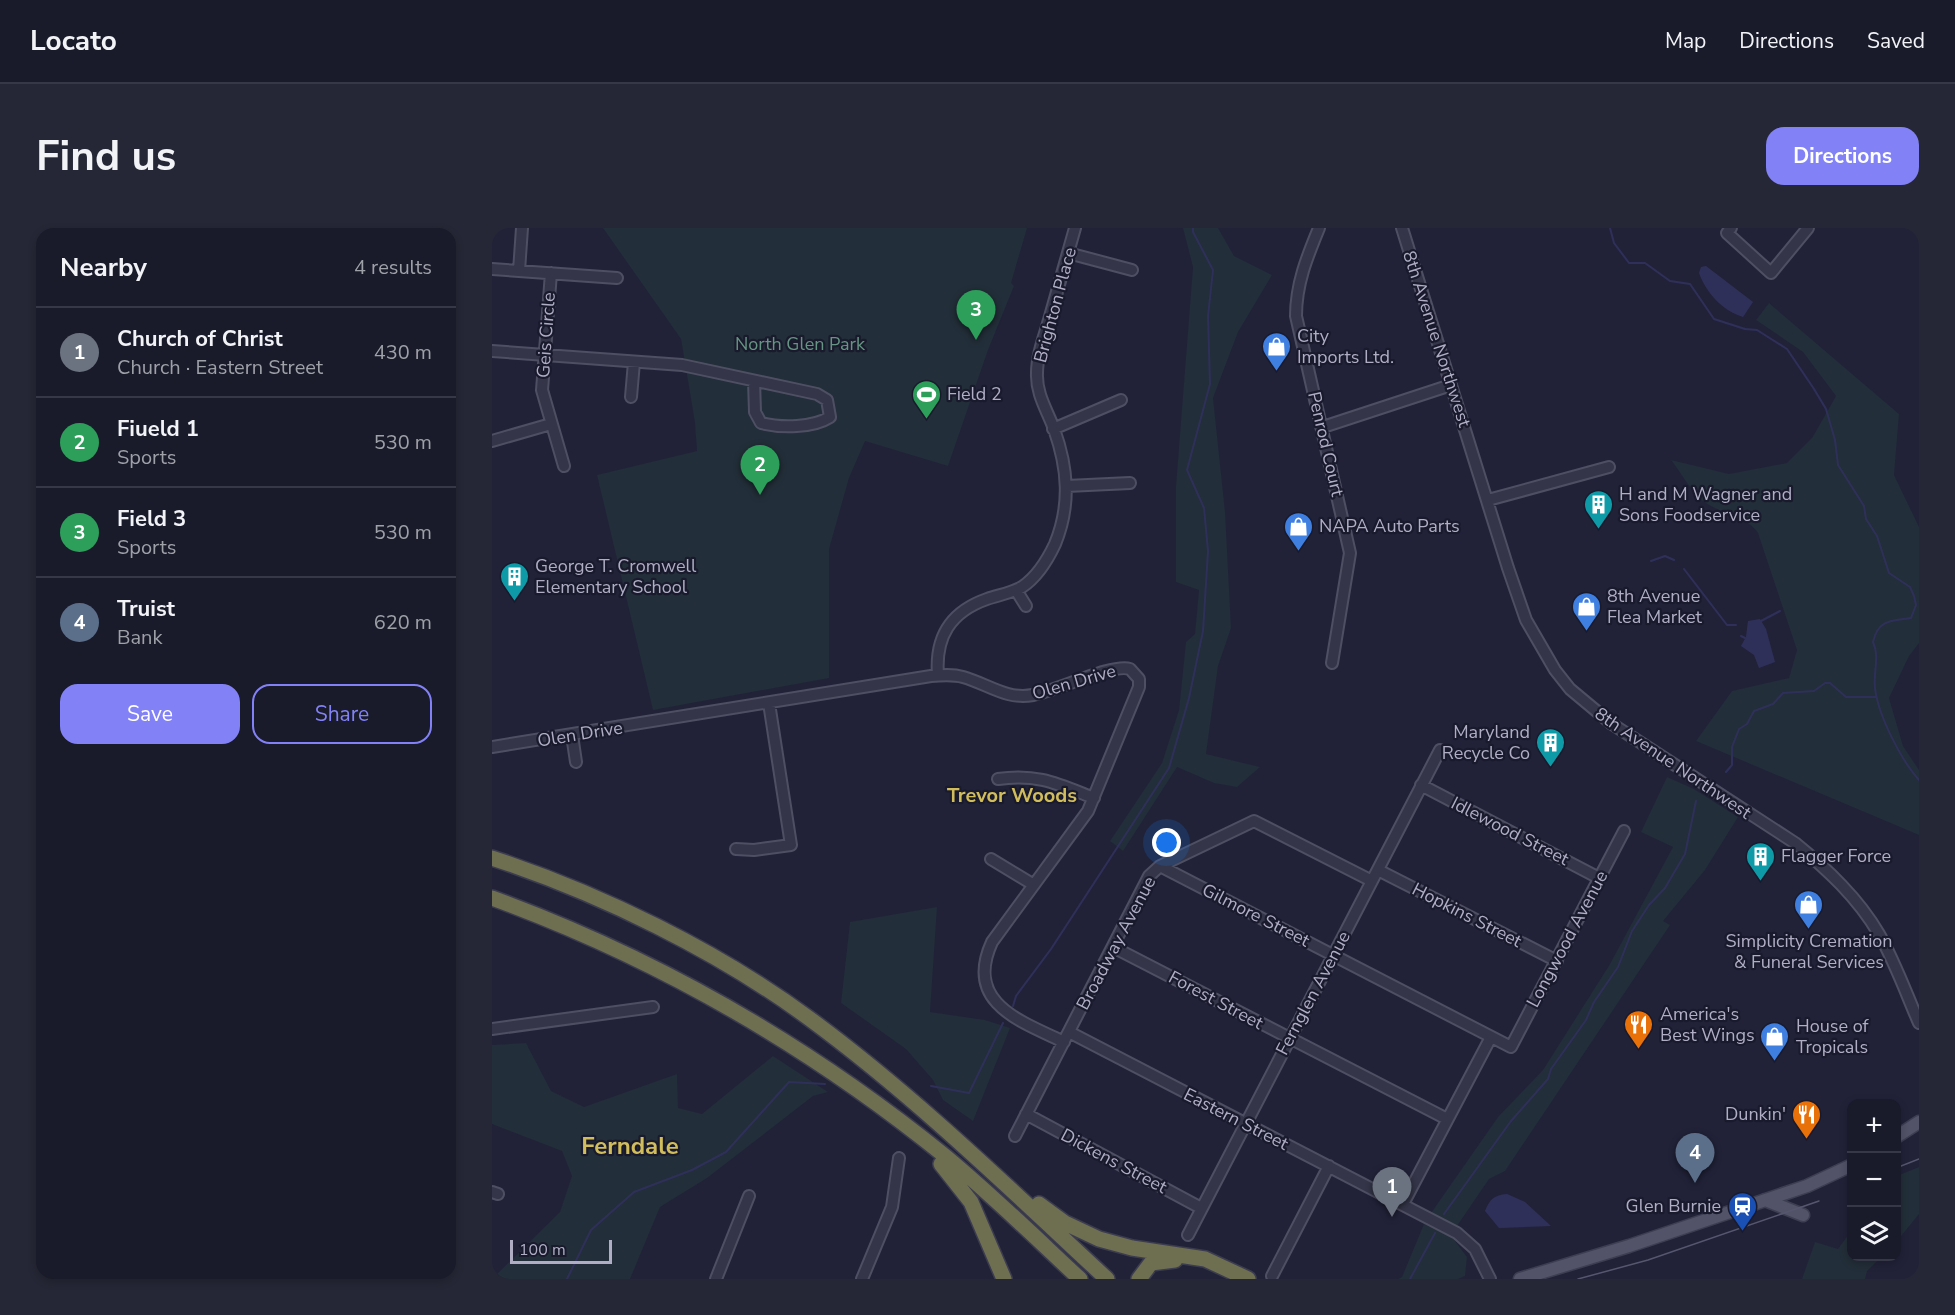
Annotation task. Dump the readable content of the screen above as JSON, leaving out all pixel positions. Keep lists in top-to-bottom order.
{
  "streets": {
    "street": [
      "Brighton Place",
      "Geis Circle",
      "8th Avenue Northwest",
      "Penrod Court",
      "Olen Drive",
      "Idlewood Street",
      "Gilmore Street",
      "Hopkins Street",
      "Longwood Avenue",
      "Broadway Avenue",
      "Fernglen Avenue",
      "Forest Street",
      "Eastern Street",
      "Dickens Street"
    ]
  },
  "crossings": [
    ["Brighton Place", "Olen Drive"],
    ["Olen Drive", "Broadway Avenue"],
    ["Olen Drive", "Eastern Street"],
    ["Idlewood Street", "Longwood Avenue"],
    ["Idlewood Street", "Fernglen Avenue"],
    ["Gilmore Street", "Longwood Avenue"],
    ["Gilmore Street", "Broadway Avenue"],
    ["Gilmore Street", "Fernglen Avenue"],
    ["Hopkins Street", "Longwood Avenue"],
    ["Hopkins Street", "Fernglen Avenue"],
    ["Broadway Avenue", "Fernglen Avenue"],
    ["Broadway Avenue", "Forest Street"],
    ["Broadway Avenue", "Eastern Street"],
    ["Broadway Avenue", "Dickens Street"],
    ["Fernglen Avenue", "Forest Street"],
    ["Fernglen Avenue", "Eastern Street"],
    ["Fernglen Avenue", "Dickens Street"]
  ],
  "districts": ["Trevor Woods", "Ferndale"],
  "parks": ["North Glen Park"],
  "places": {
    "shop": [
      "City Imports Ltd.",
      "NAPA Auto Parts",
      "8th Avenue Flea Market",
      "Simplicity Cremation & Funeral Services",
      "House of Tropicals"
    ],
    "sports": ["Field 2"],
    "building": [
      "H and M Wagner and Sons Foodservice",
      "George T. Cromwell Elementary School",
      "Maryland Recycle Co",
      "Flagger Force"
    ],
    "restaurant": ["America's Best Wings", "Dunkin'"],
    "station": ["Glen Burnie"]
  },
  "scale_bar": "100 m",
  "page": {
    "header": "Locato",
    "nav": ["Map", "Directions", "Saved"],
    "buttons": [
      "Directions",
      ["Save", "Share"]
    ],
    "title": "Find us",
    "heading": ["Nearby", "4 results"],
    "pins": [
      "3",
      "2",
      "4",
      "1"
    ],
    "list": [
      {
        "mark": "1",
        "name": "Church of Christ",
        "note": "Church · Eastern Street",
        "value": "430 m"
      },
      {
        "mark": "2",
        "name": "Fiueld 1",
        "note": "Sports",
        "value": "530 m"
      },
      {
        "mark": "3",
        "name": "Field 3",
        "note": "Sports",
        "value": "530 m"
      },
      {
        "mark": "4",
        "name": "Truist",
        "note": "Bank",
        "value": "620 m"
      }
    ],
    "map_buttons": ["+", "−"],
    "scale": "100 m"
  }
}
